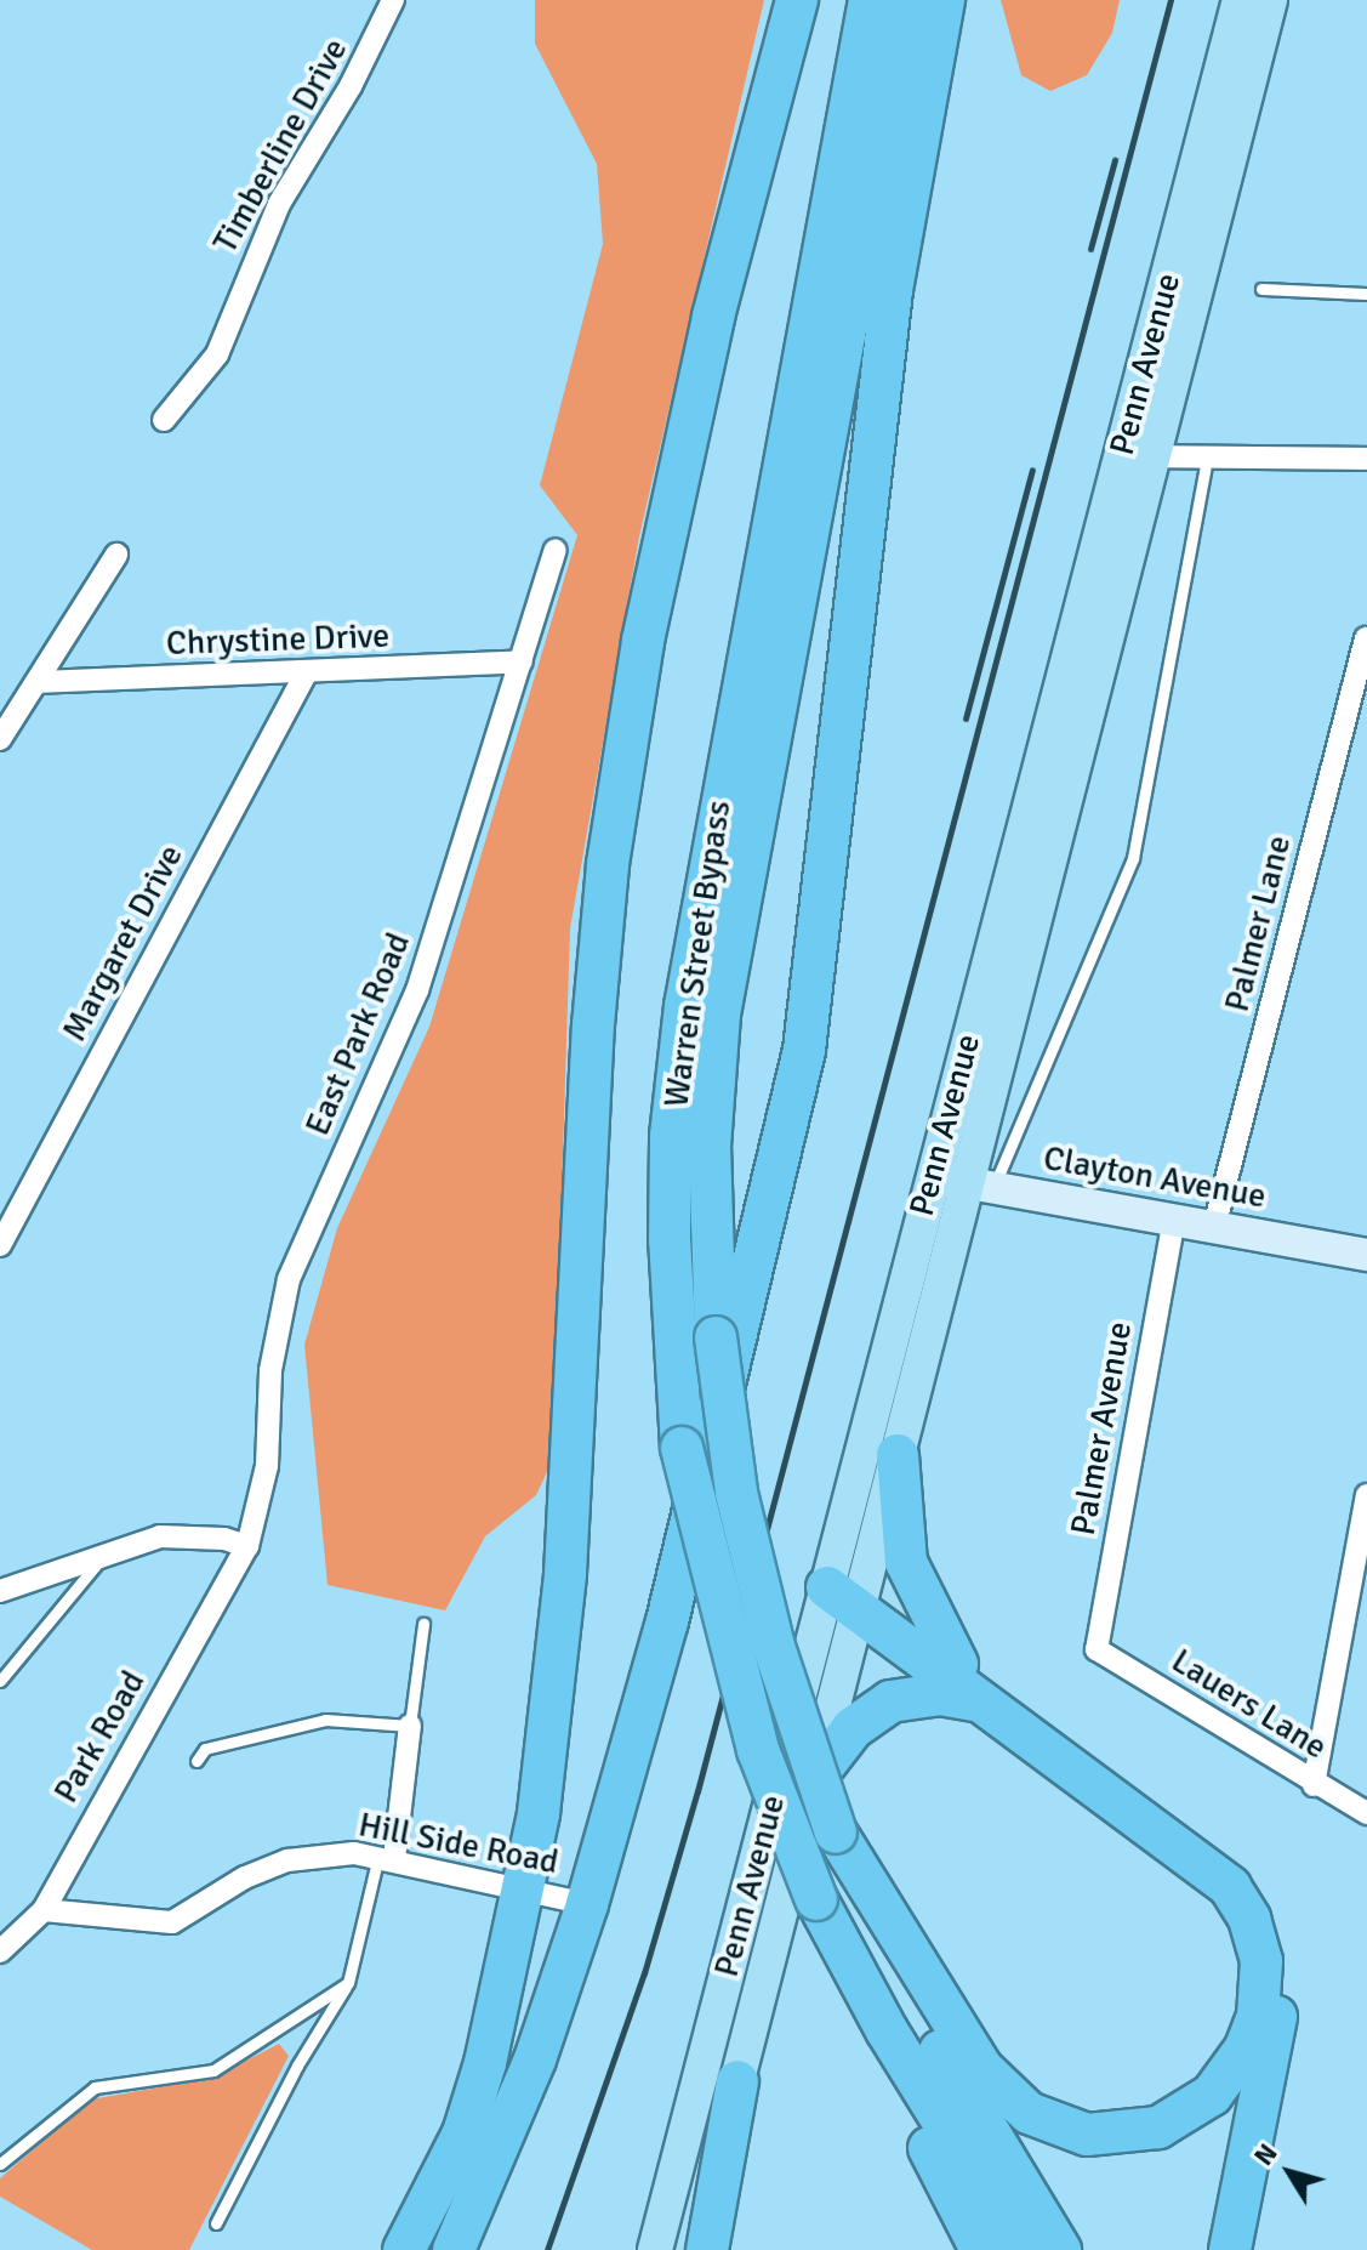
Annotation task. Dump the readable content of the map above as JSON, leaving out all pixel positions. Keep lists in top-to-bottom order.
{
  "streets": {
    "highway": ["Warren Street Bypass"],
    "main road": ["Penn Avenue"],
    "street": [
      "Timberline Drive",
      "Chrystine Drive",
      "Palmer Lane",
      "Margaret Drive",
      "East Park Road",
      "Clayton Avenue",
      "Palmer Avenue",
      "Lauers Lane",
      "Park Road",
      "Hill Side Road"
    ]
  },
  "crossings": [
    ["Penn Avenue", "Clayton Avenue"],
    ["Chrystine Drive", "Margaret Drive"],
    ["Chrystine Drive", "East Park Road"],
    ["Palmer Lane", "Clayton Avenue"],
    ["East Park Road", "Park Road"],
    ["Clayton Avenue", "Palmer Avenue"],
    ["Palmer Avenue", "Lauers Lane"],
    ["Park Road", "Hill Side Road"]
  ],
  "north": "top left"
}
